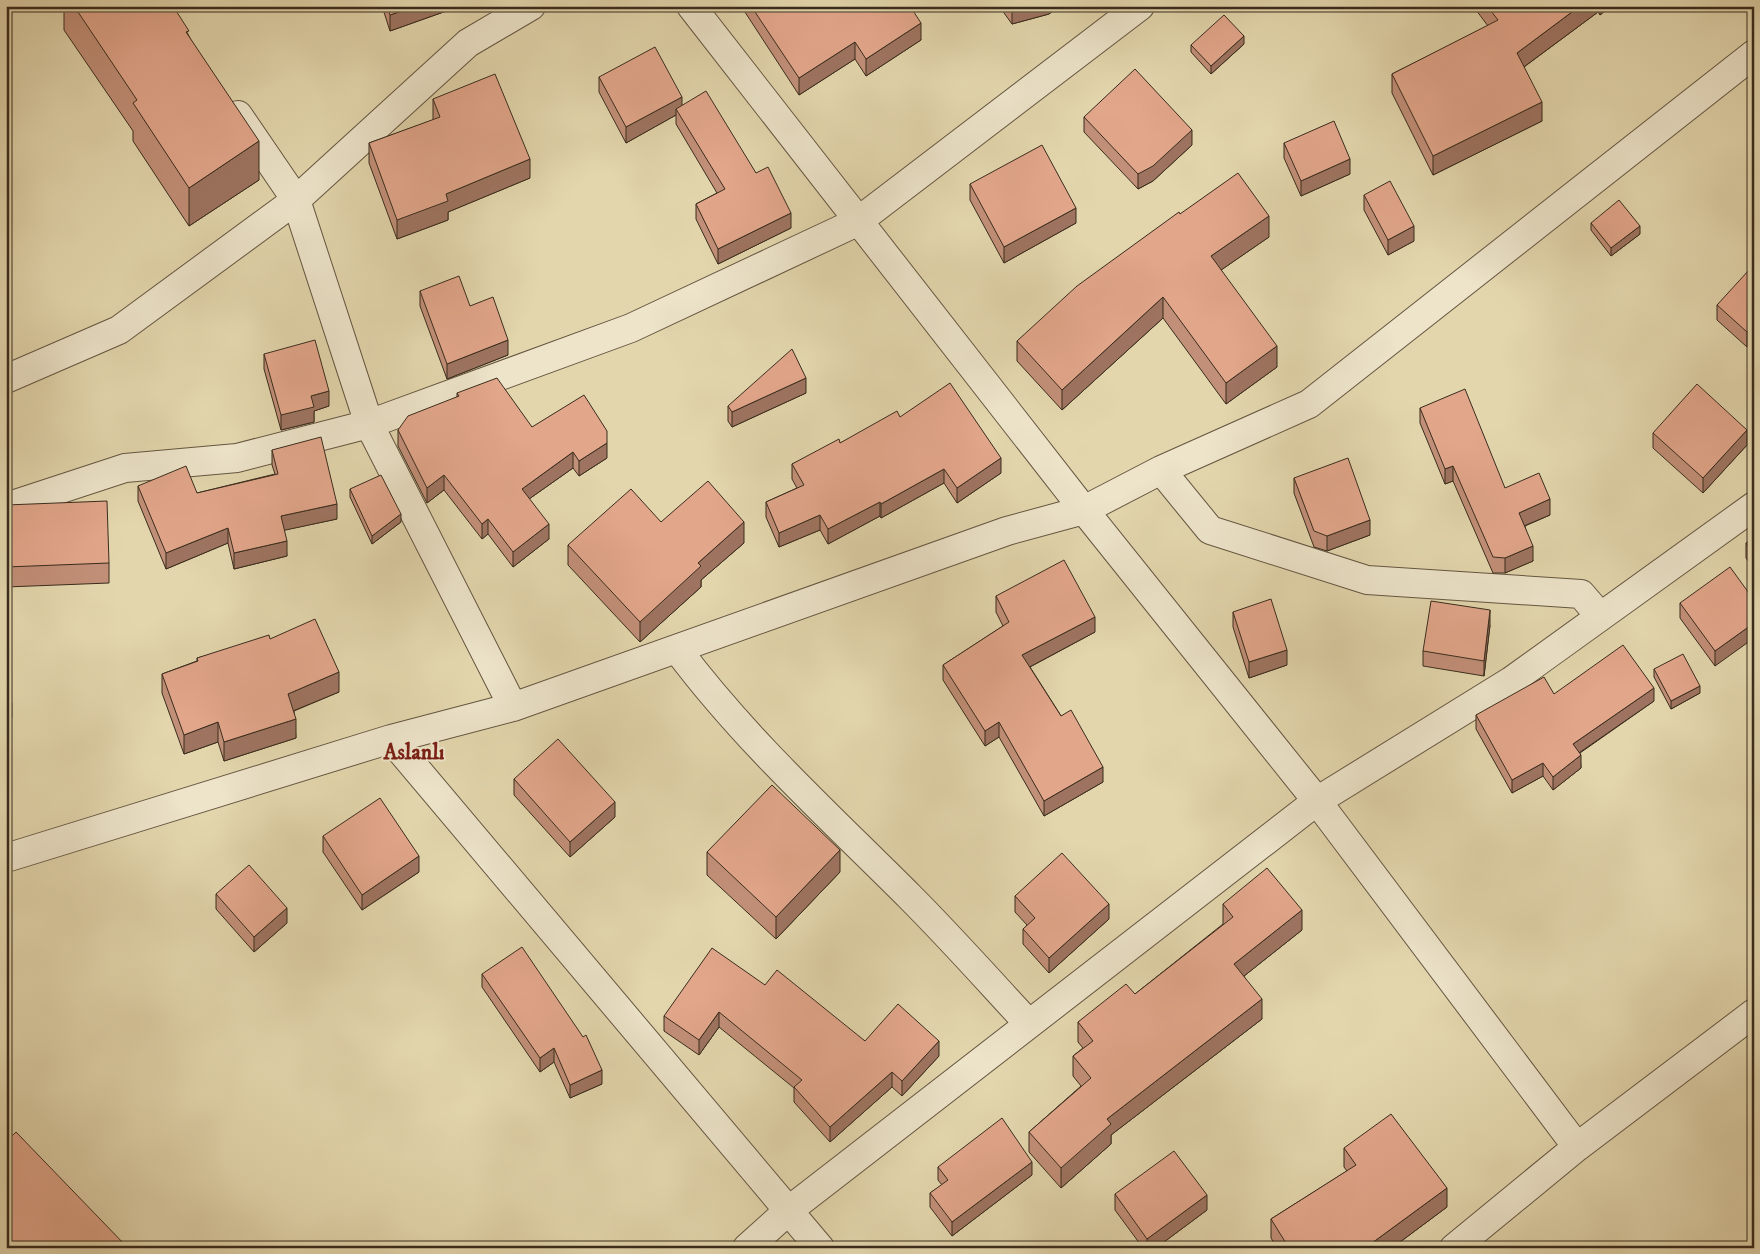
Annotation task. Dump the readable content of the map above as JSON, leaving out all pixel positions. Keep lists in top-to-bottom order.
{
  "districts": ["Aslanlı"]
}
